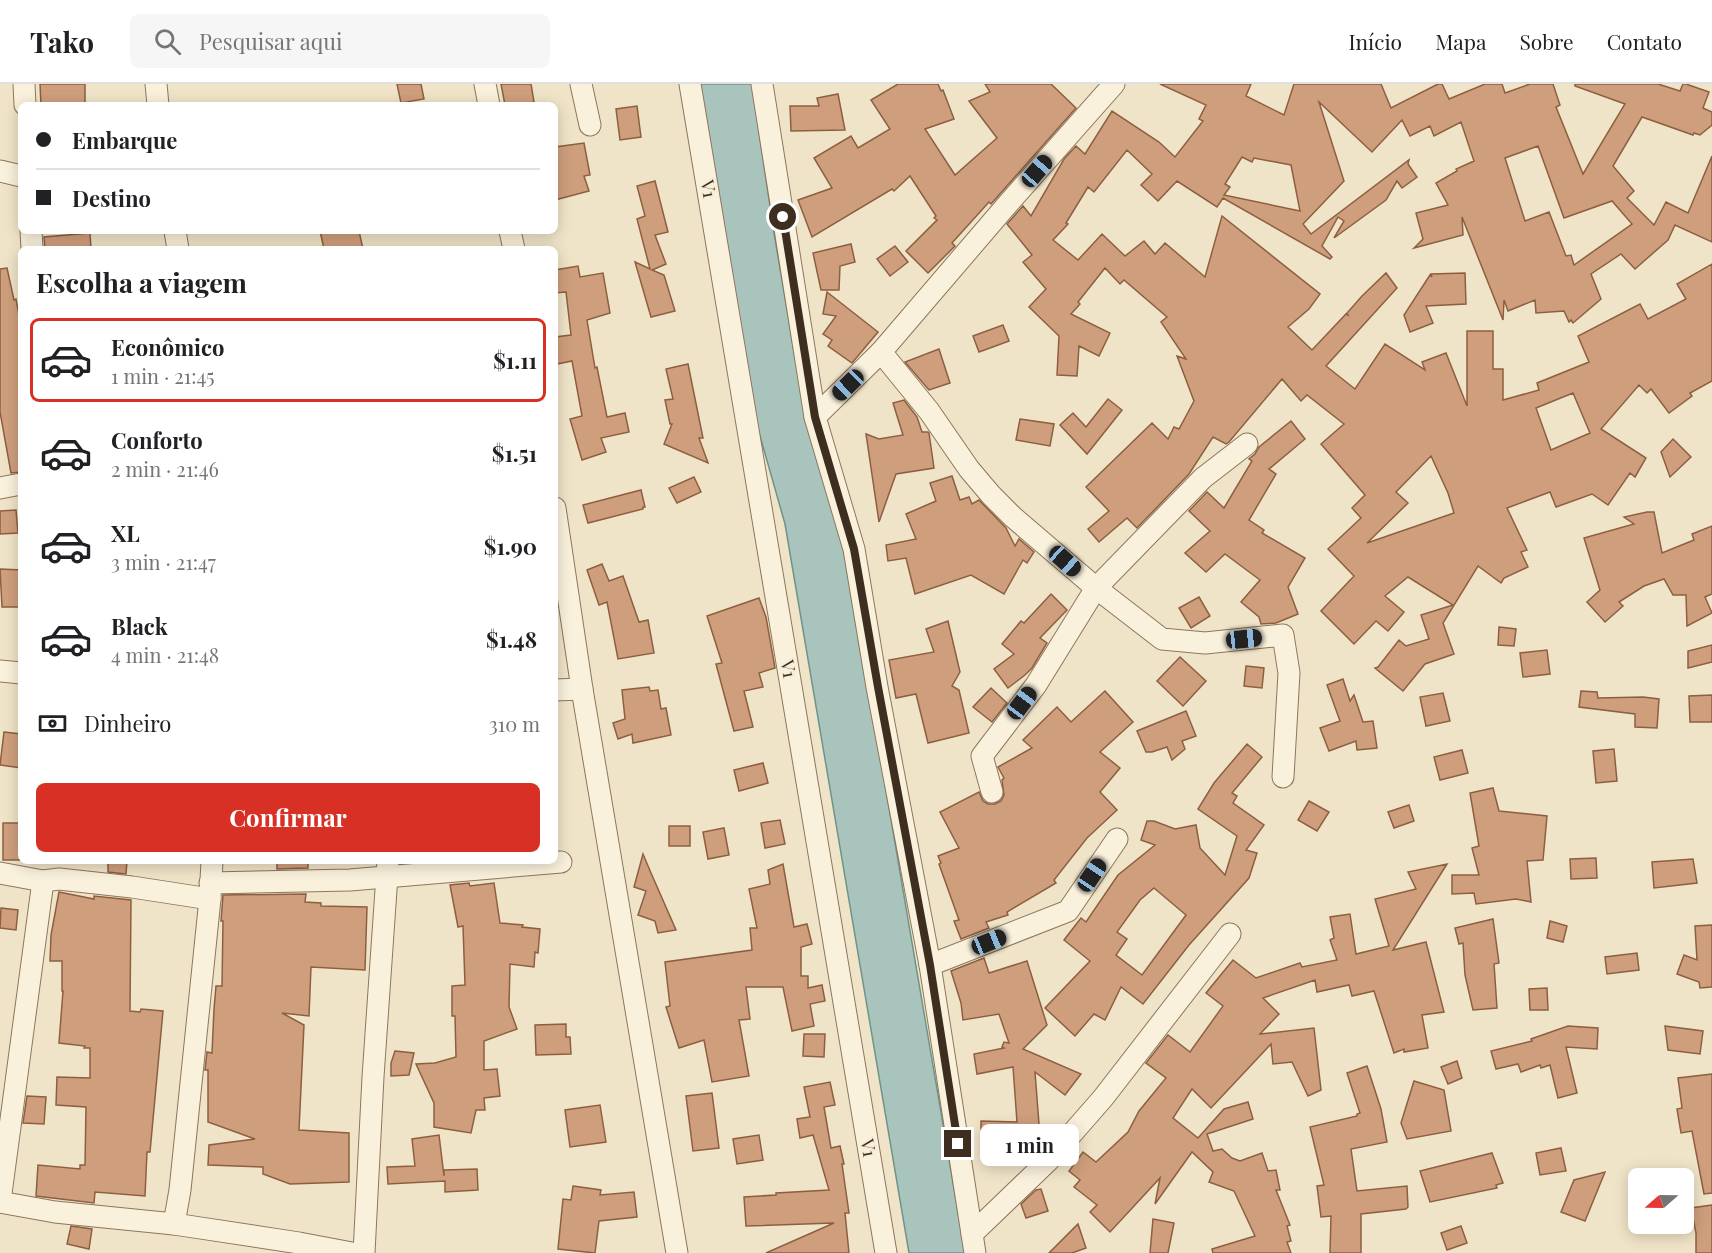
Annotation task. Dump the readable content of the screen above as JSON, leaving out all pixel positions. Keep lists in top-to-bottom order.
{
  "streets": {
    "street": ["V1"]
  },
  "north": "left",
  "page": {
    "header": "Tako",
    "search": "Pesquisar aqui",
    "nav": [
      "Início",
      "Mapa",
      "Sobre",
      "Contato"
    ],
    "banner": ["Embarque", "Destino"],
    "heading": "Escolha a viagem",
    "list": [
      {
        "name": "Econômico",
        "note": "1 min · 21:45",
        "value": "$1.11"
      },
      {
        "name": "Conforto",
        "note": "2 min · 21:46",
        "value": "$1.51"
      },
      {
        "name": "XL",
        "note": "3 min · 21:47",
        "value": "$1.90"
      },
      {
        "name": "Black",
        "note": "4 min · 21:48",
        "value": "$1.48"
      }
    ],
    "pay": ["Dinheiro", "310 m"],
    "buttons": "Confirmar",
    "bubble": "1 min"
  }
}
